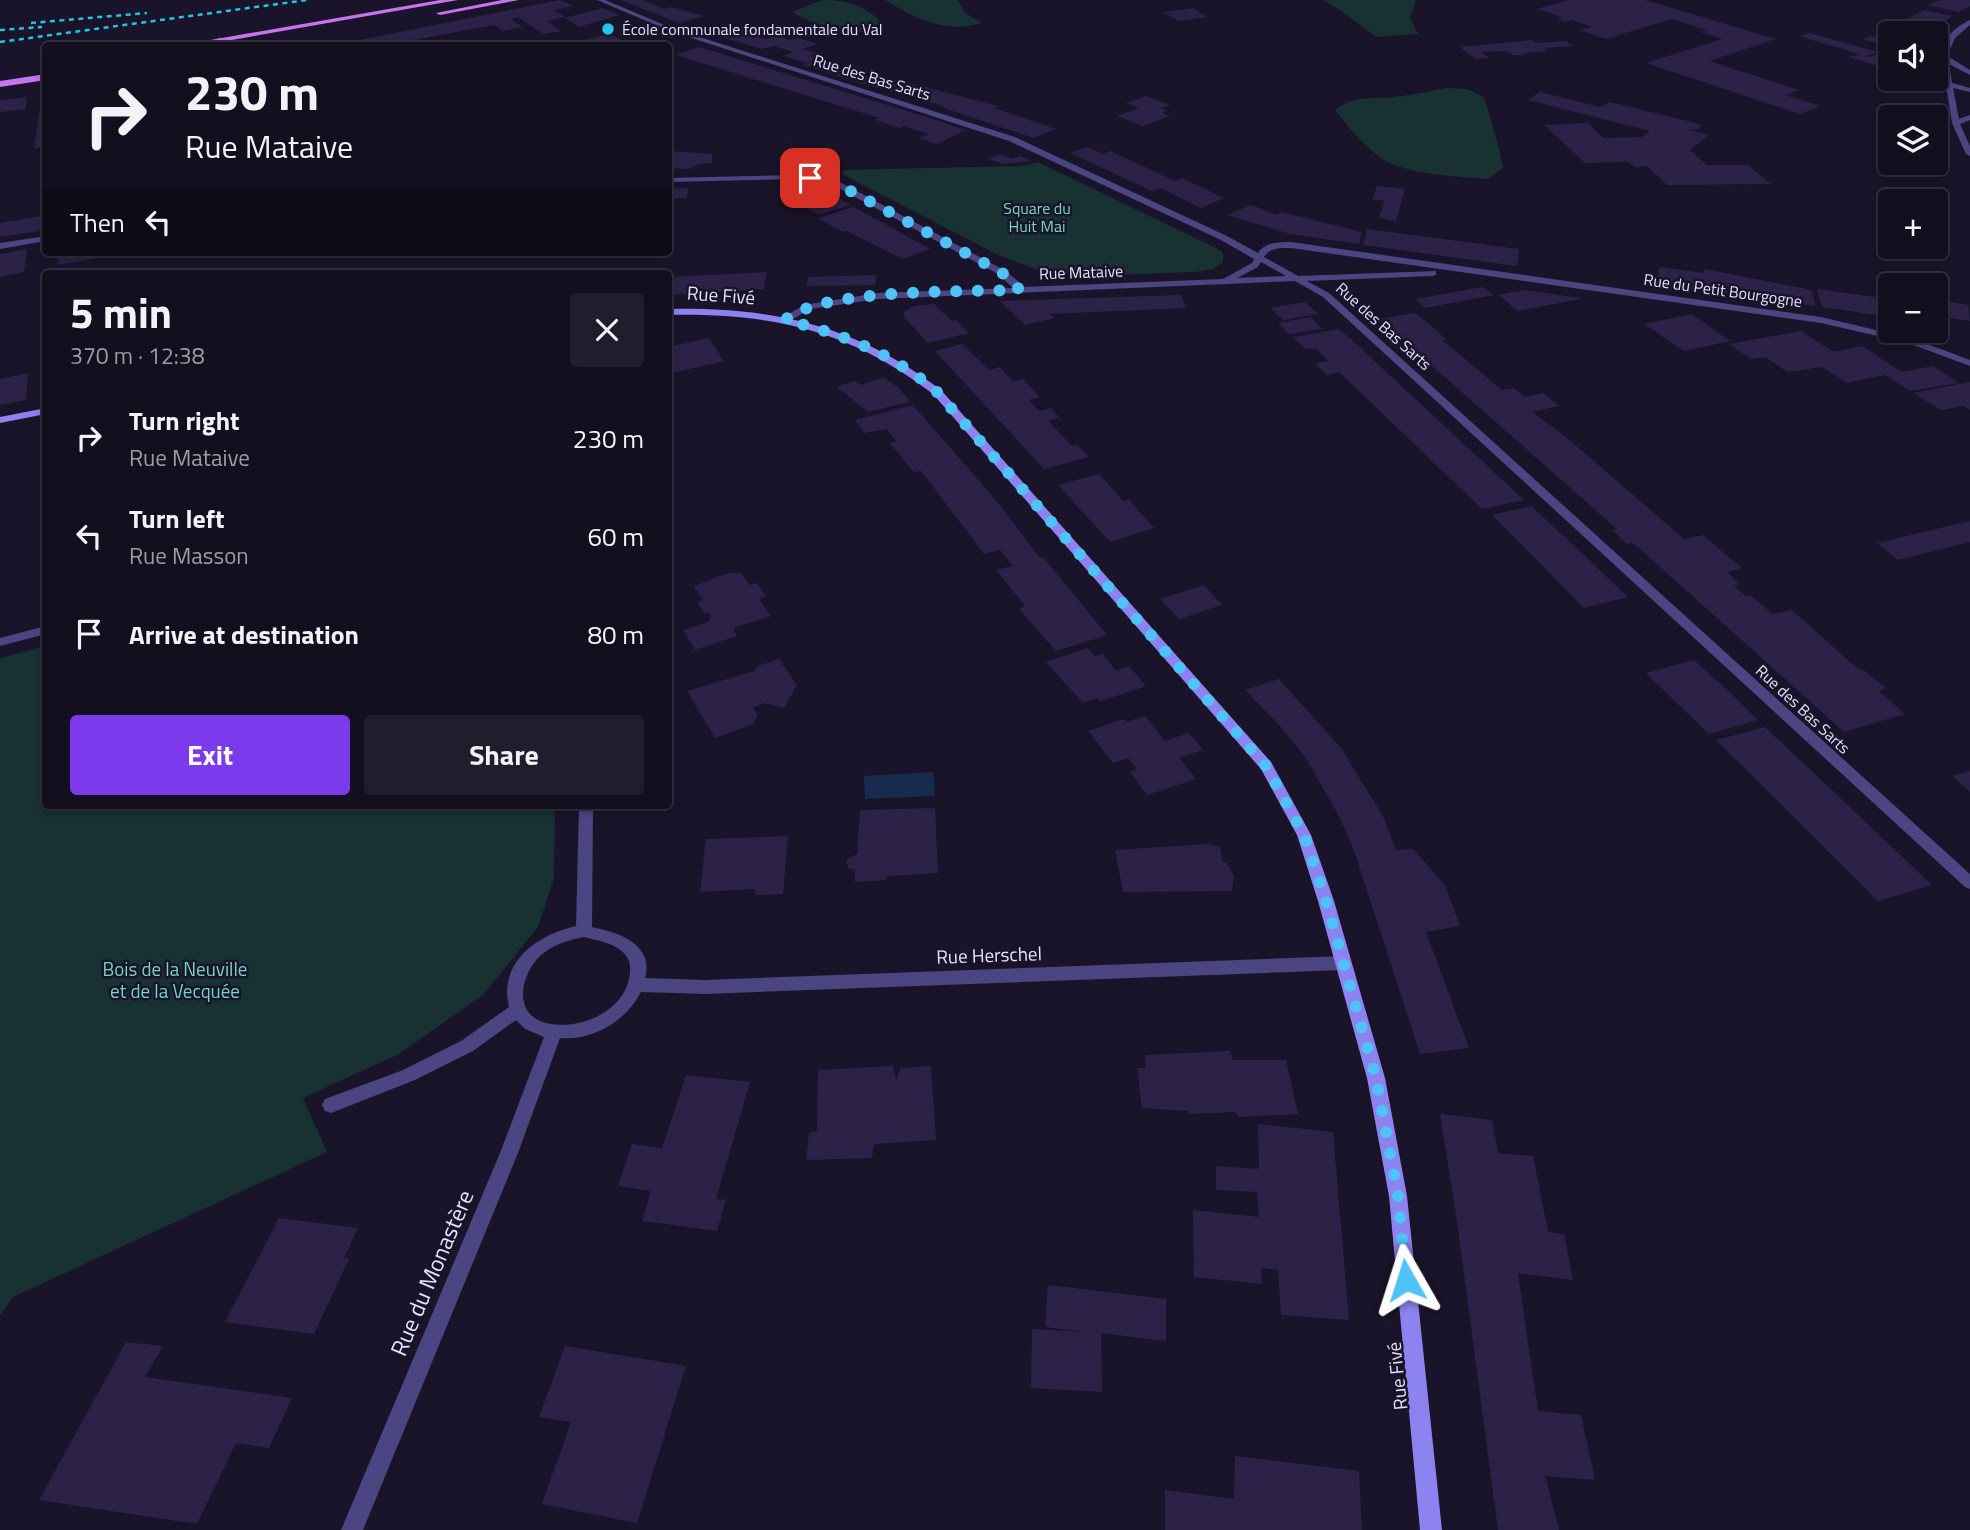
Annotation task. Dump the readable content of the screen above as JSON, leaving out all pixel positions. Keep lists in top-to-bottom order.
{
  "streets": {
    "street": [
      "Rue des Bas Sarts",
      "Rue Mataive",
      "Rue du Petit Bourgogne",
      "Rue Fivé",
      "Rue Herschel",
      "Rue du Monastère"
    ]
  },
  "crossings": [
    ["Rue des Bas Sarts", "Rue Mataive"],
    ["Rue des Bas Sarts", "Rue du Petit Bourgogne"],
    ["Rue Mataive", "Rue du Petit Bourgogne"],
    ["Rue Mataive", "Rue Fivé"],
    ["Rue Fivé", "Rue Herschel"],
    ["Rue Herschel", "Rue du Monastère"]
  ],
  "parks": ["Square du Huit Mai", "Bois de la Neuville et de la Vecquée"],
  "places": ["École communale fondamentale du Val"],
  "page": {
    "map_buttons": ["+", "−"],
    "turn": ["230 m", "Rue Mataive"],
    "then": "Then",
    "heading": ["5 min", "370 m · 12:38"],
    "list": [
      {
        "name": "Turn right",
        "note": "Rue Mataive",
        "value": "230 m"
      },
      {
        "name": "Turn left",
        "note": "Rue Masson",
        "value": "60 m"
      },
      {
        "name": "Arrive at destination",
        "value": "80 m"
      }
    ],
    "buttons": ["Exit", "Share"]
  }
}
